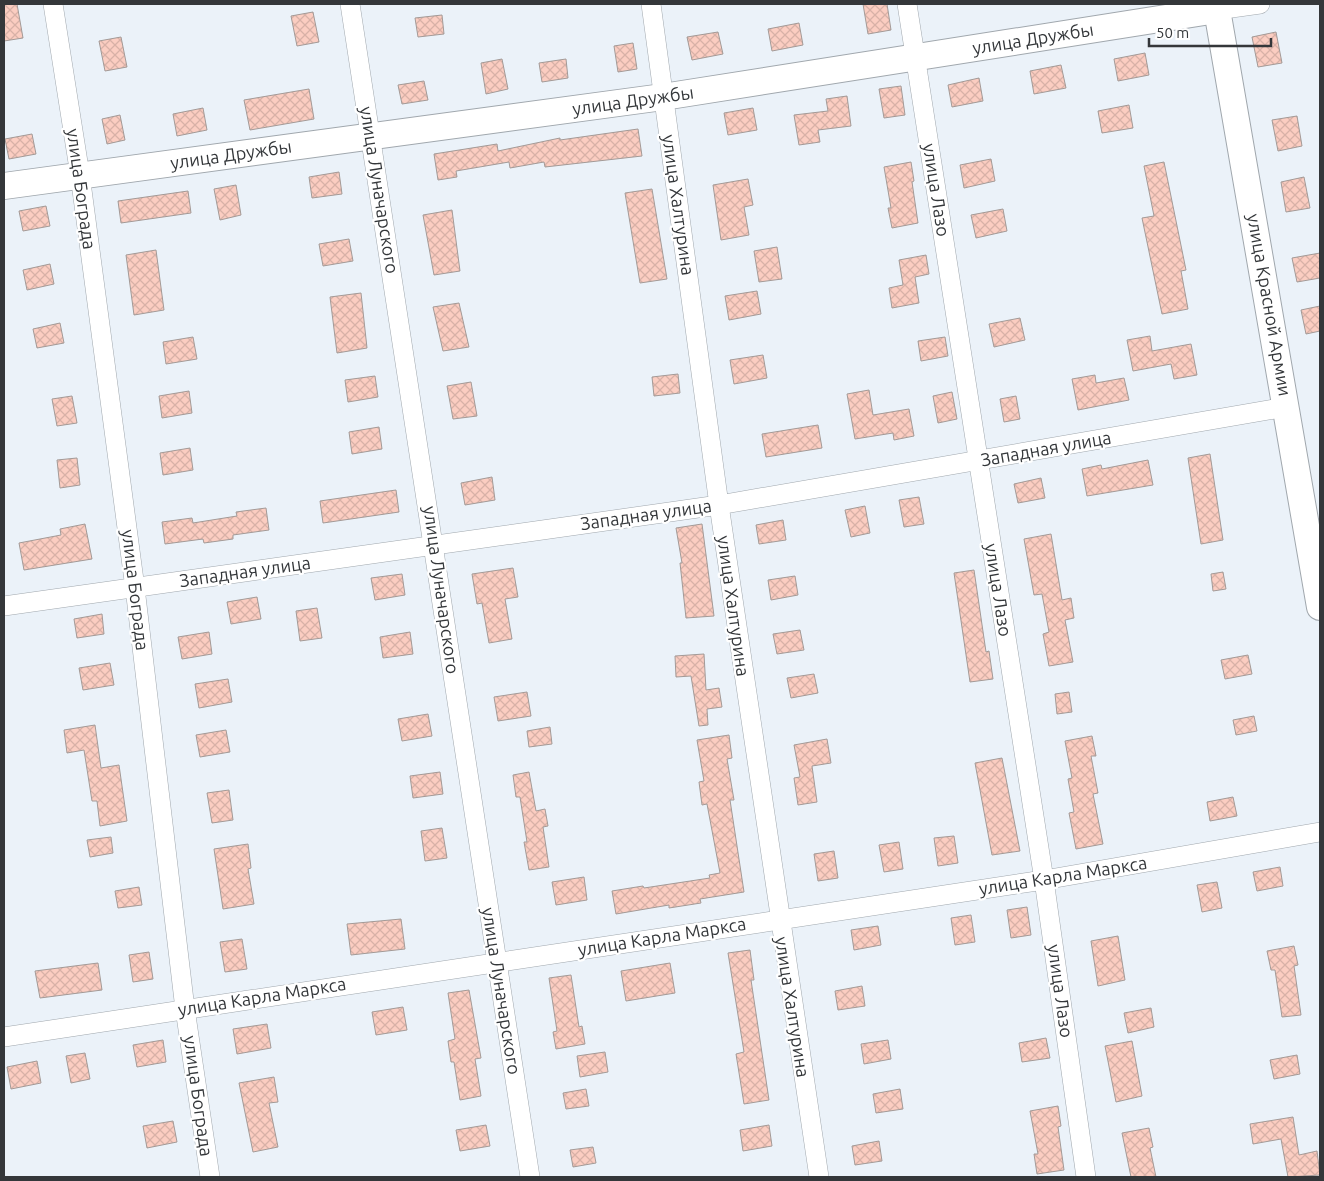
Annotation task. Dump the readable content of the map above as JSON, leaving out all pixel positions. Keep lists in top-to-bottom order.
{
  "streets": {
    "street": [
      "улица Дружбы",
      "улица Бограда",
      "улица Луначарского",
      "улица Лазо",
      "улица Халтурина",
      "улица Красной Армии",
      "Западная улица",
      "улица Карла Маркса"
    ]
  },
  "crossings": [
    ["улица Дружбы", "улица Бограда"],
    ["улица Дружбы", "улица Луначарского"],
    ["улица Дружбы", "улица Лазо"],
    ["улица Дружбы", "улица Халтурина"],
    ["улица Дружбы", "улица Красной Армии"],
    ["улица Бограда", "Западная улица"],
    ["улица Бограда", "улица Карла Маркса"],
    ["улица Луначарского", "Западная улица"],
    ["улица Луначарского", "улица Карла Маркса"],
    ["улица Лазо", "Западная улица"],
    ["улица Лазо", "улица Карла Маркса"],
    ["улица Халтурина", "Западная улица"],
    ["улица Халтурина", "улица Карла Маркса"],
    ["улица Красной Армии", "Западная улица"]
  ],
  "scale_bar": "50 m"
}
